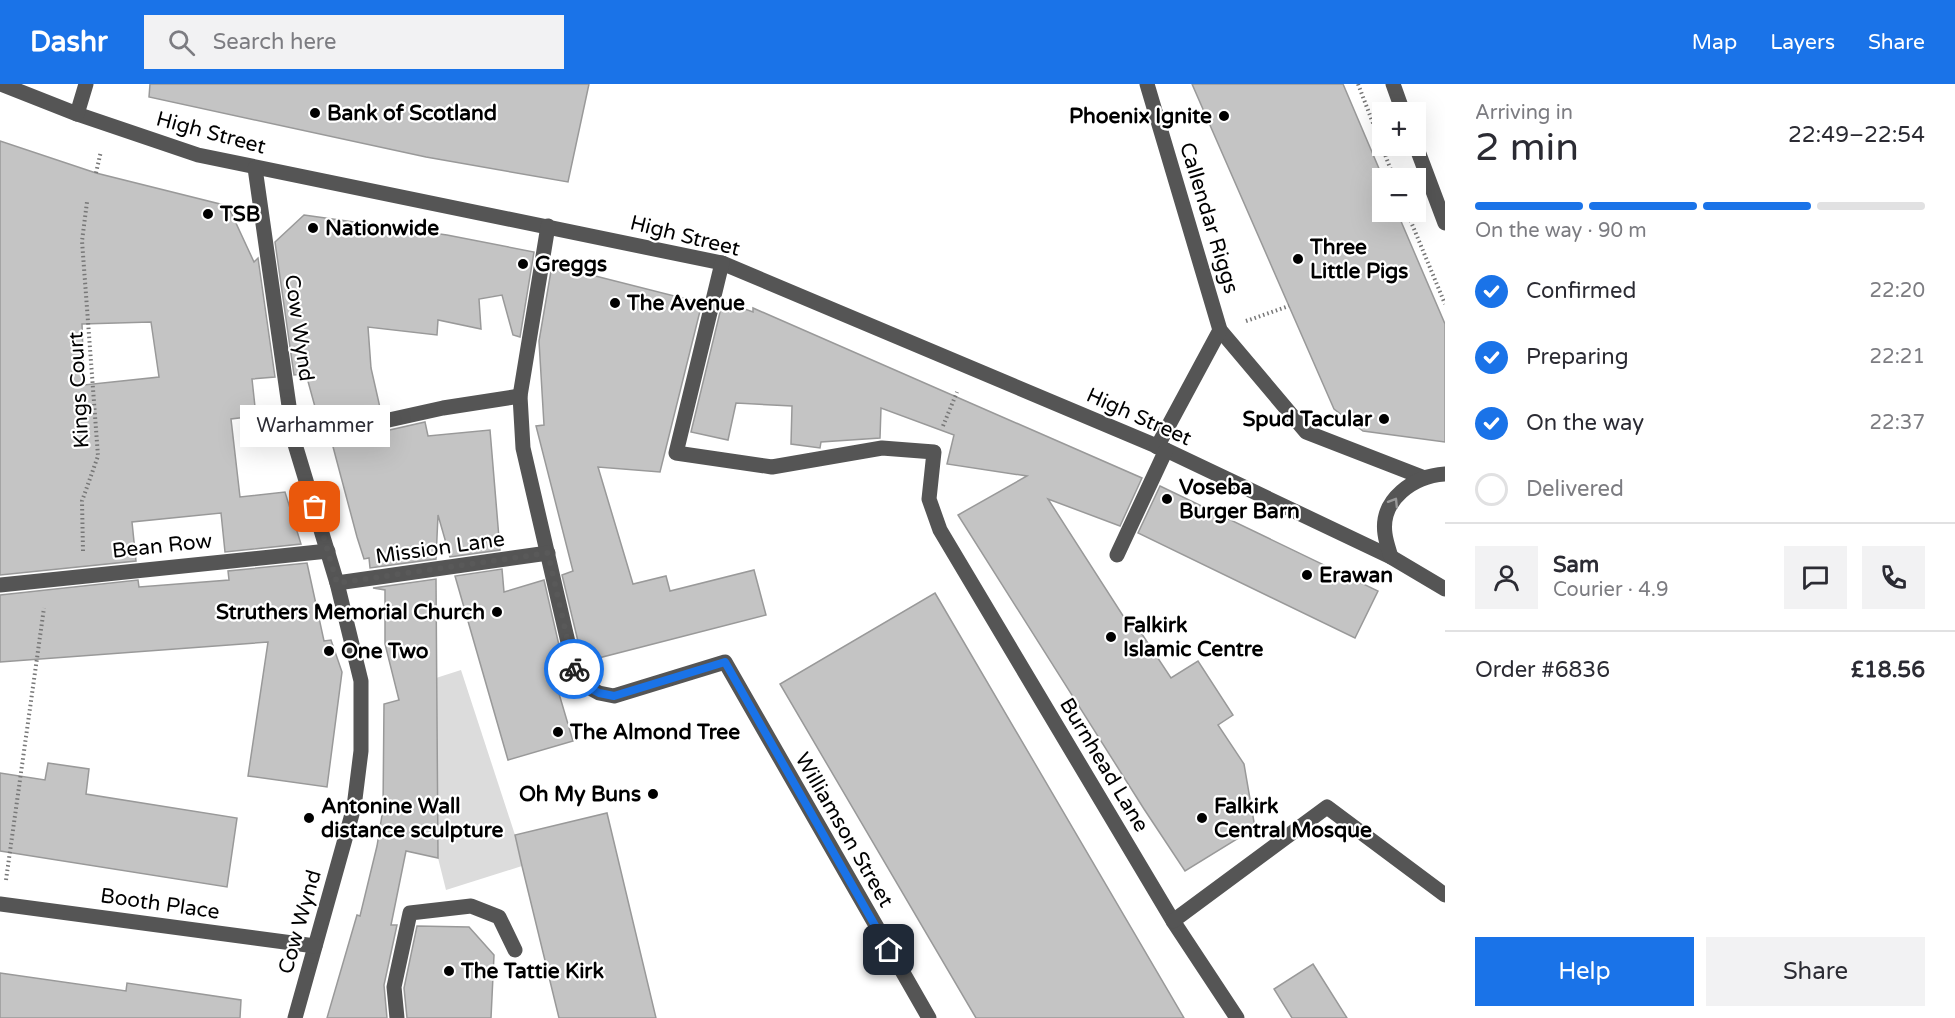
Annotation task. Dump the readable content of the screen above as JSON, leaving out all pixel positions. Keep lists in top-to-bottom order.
{
  "streets": {
    "street": [
      "High Street",
      "Callendar Riggs",
      "Cow Wynd",
      "Bean Row",
      "Mission Lane",
      "Burnhead Lane",
      "Williamson Street",
      "Booth Place"
    ],
    "path": ["Kings Court"]
  },
  "crossings": [
    ["High Street", "Cow Wynd"],
    ["Cow Wynd", "Bean Row"],
    ["Cow Wynd", "Mission Lane"],
    ["Cow Wynd", "Booth Place"],
    ["Kings Court", "Bean Row"],
    ["Mission Lane", "Williamson Street"]
  ],
  "places": [
    "Bank of Scotland",
    "Phoenix Ignite",
    "TSB",
    "Nationwide",
    "Three Little Pigs",
    "Greggs",
    "The Avenue",
    "Spud Tacular",
    "Voseba Burger Barn",
    "Warhammer",
    "Erawan",
    "Struthers Memorial Church",
    "Falkirk Islamic Centre",
    "One Two",
    "The Almond Tree",
    "Oh My Buns",
    "Antonine Wall distance sculpture",
    "Falkirk Central Mosque",
    "The Tattie Kirk"
  ],
  "page": {
    "header": "Dashr",
    "search": "Search here",
    "nav": ["Map", "Layers", "Share"],
    "heading": ["2 min", "Arriving in", "22:49–22:54"],
    "panel": [
      "Sam",
      "Courier · 4.9",
      "Order #6836",
      "£18.56"
    ],
    "map_buttons": ["+", "−"],
    "bar": "On the way · 90 m",
    "list": [
      ["Confirmed", "22:20"],
      ["Preparing", "22:21"],
      ["On the way", "22:37"],
      "Delivered"
    ],
    "bubble": "Warhammer",
    "buttons": ["Help", "Share"]
  }
}
